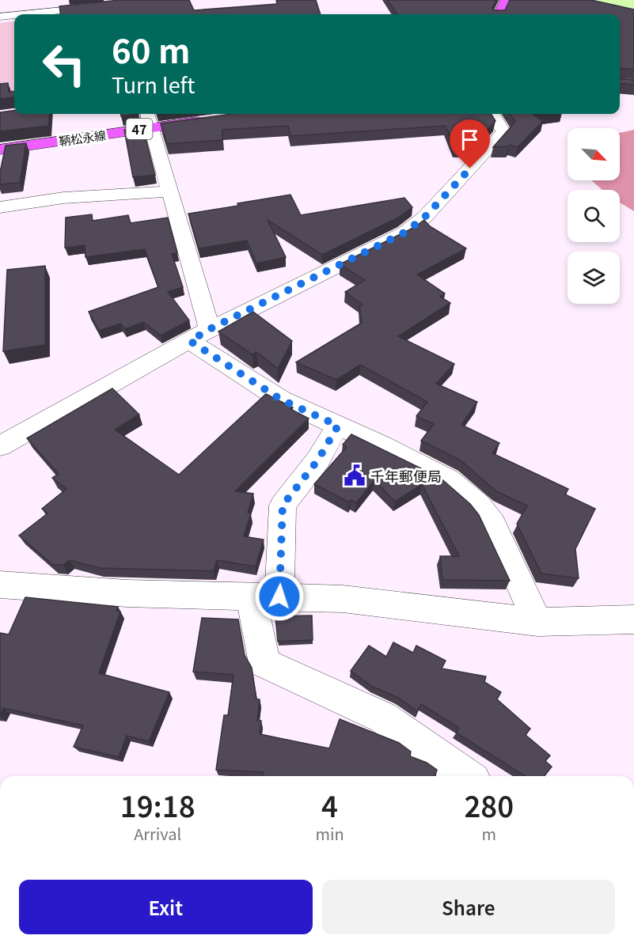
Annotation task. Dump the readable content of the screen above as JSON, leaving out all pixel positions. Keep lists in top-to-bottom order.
{
  "streets": {
    "main road": ["47", "鞆松永線"]
  },
  "places": {
    "public building": ["千年郵便局"]
  },
  "north": "bottom right",
  "page": {
    "turn": ["60 m", "Turn left"],
    "eta": [
      "19:18",
      "Arrival",
      "4",
      "min",
      "280",
      "m"
    ],
    "buttons": ["Exit", "Share"]
  }
}
